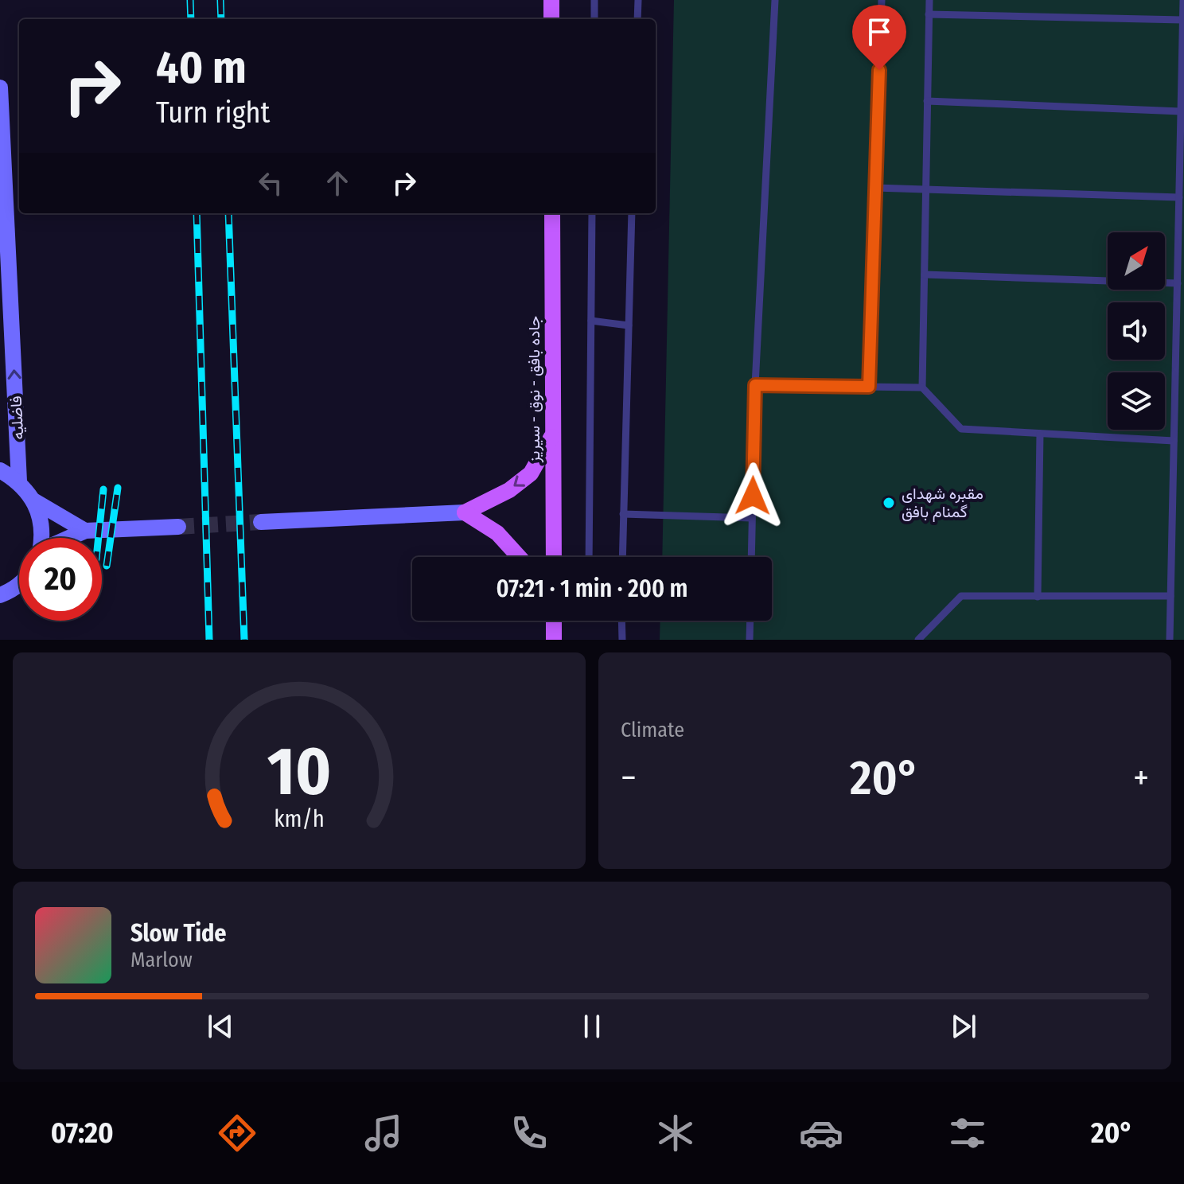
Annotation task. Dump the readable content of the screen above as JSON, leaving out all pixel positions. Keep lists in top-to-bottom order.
{
  "streets": {
    "main road": ["جاده بافق - نوق - سیریز"],
    "street": ["فاضلیه"]
  },
  "one_way": ["فاضلیه"],
  "places": ["مقبره شهدای گمنام بافق"],
  "north": "top right",
  "page": {
    "turn": ["40 m", "Turn right"],
    "limit": "20",
    "trip": "07:21 · 1 min · 200 m",
    "tile": "Climate",
    "heat": ["−", "20°", "+"],
    "song": ["Slow Tide", "Marlow"],
    "tabs": ["07:20", "20°"],
    "gauge": ["10", "km/h"]
  }
}
